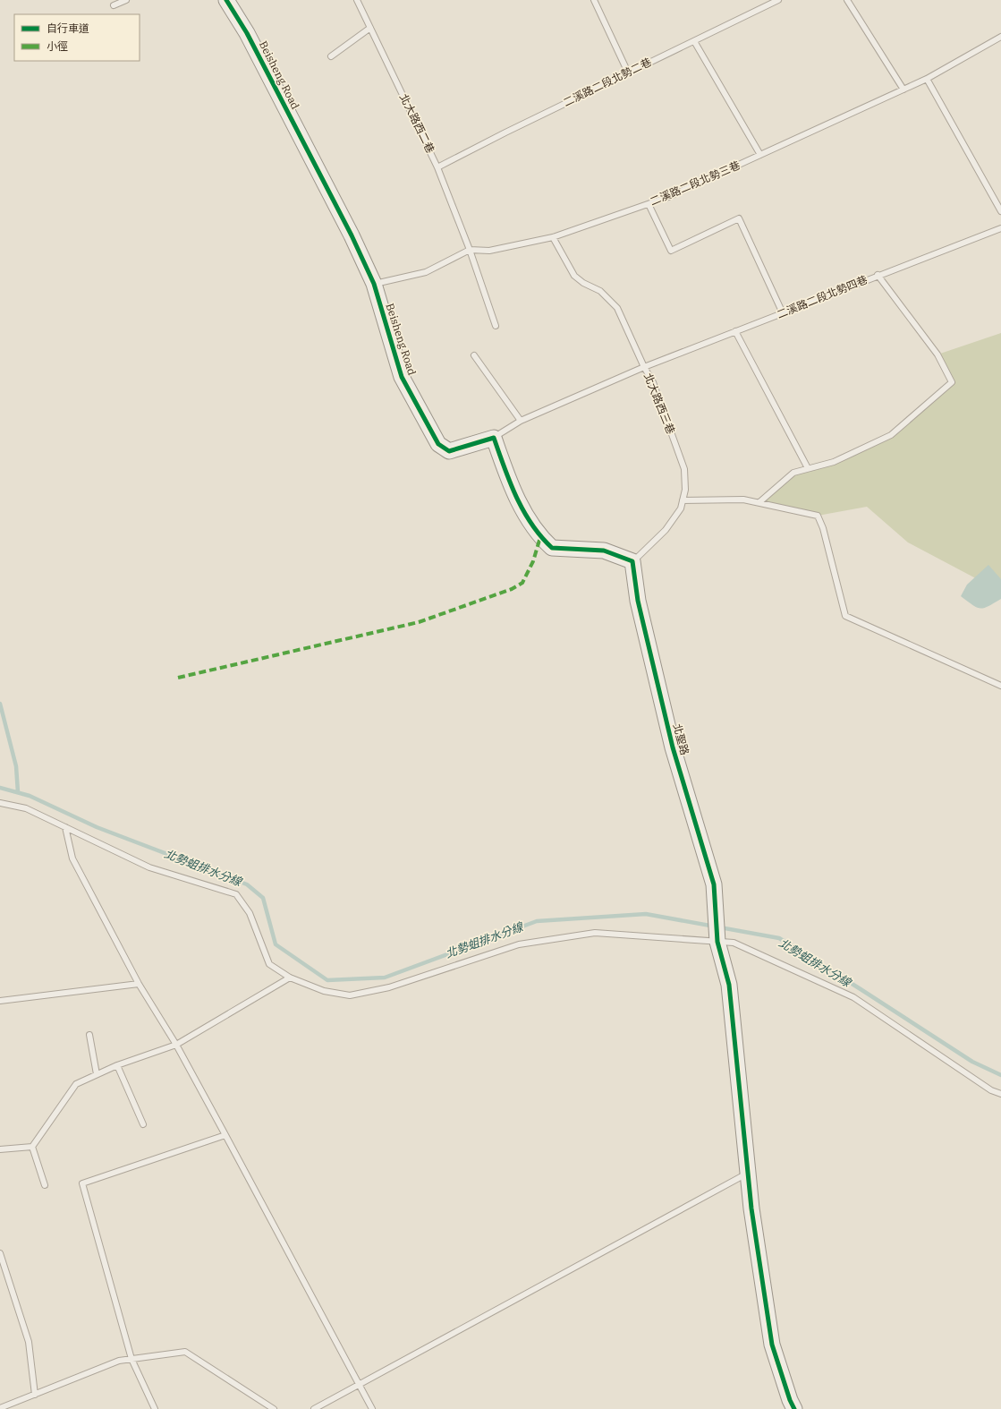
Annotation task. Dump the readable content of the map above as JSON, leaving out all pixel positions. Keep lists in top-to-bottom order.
{
  "streets": {
    "street": ["Beisheng Road", "北聖路"],
    "lane": [
      "二溪路二段北勢二巷",
      "北大路西二巷",
      "二溪路二段北勢三巷",
      "二溪路二段北勢四巷",
      "北大路西三巷"
    ]
  },
  "crossings": [
    ["Beisheng Road", "二溪路二段北勢三巷"],
    ["Beisheng Road", "二溪路二段北勢四巷"],
    ["二溪路二段北勢二巷", "北大路西二巷"],
    ["北大路西二巷", "二溪路二段北勢三巷"],
    ["二溪路二段北勢三巷", "北大路西三巷"],
    ["二溪路二段北勢四巷", "北大路西三巷"],
    ["北大路西三巷", "北聖路"]
  ],
  "water": ["北勢蛆排水分線"],
  "legend": ["自行車道", "小徑"]
}
